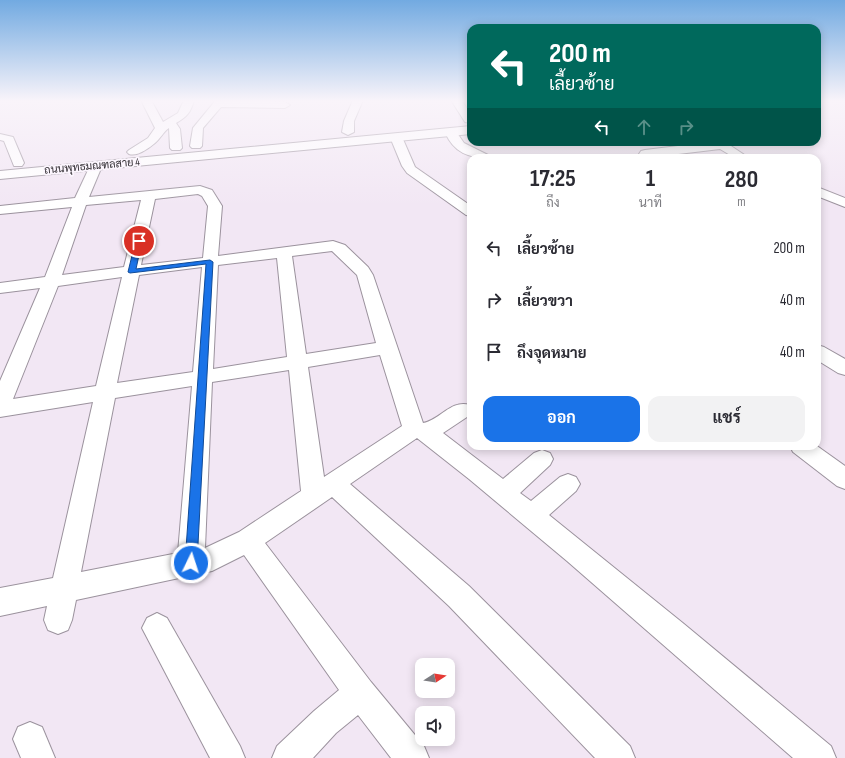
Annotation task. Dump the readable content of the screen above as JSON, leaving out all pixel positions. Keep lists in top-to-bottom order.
{
  "streets": {
    "main road": ["ถนนพุทธมณฑลสาย 4"]
  },
  "north": "right",
  "page": {
    "turn": ["200 m", "เลี้ยวซ้าย"],
    "eta": [
      "17:25",
      "ถึง",
      "1",
      "นาที",
      "280",
      "m"
    ],
    "list": [
      {
        "name": "เลี้ยวซ้าย",
        "value": "200 m"
      },
      {
        "name": "เลี้ยวขวา",
        "value": "40 m"
      },
      {
        "name": "ถึงจุดหมาย",
        "value": "40 m"
      }
    ],
    "buttons": ["ออก", "แชร์"]
  }
}
